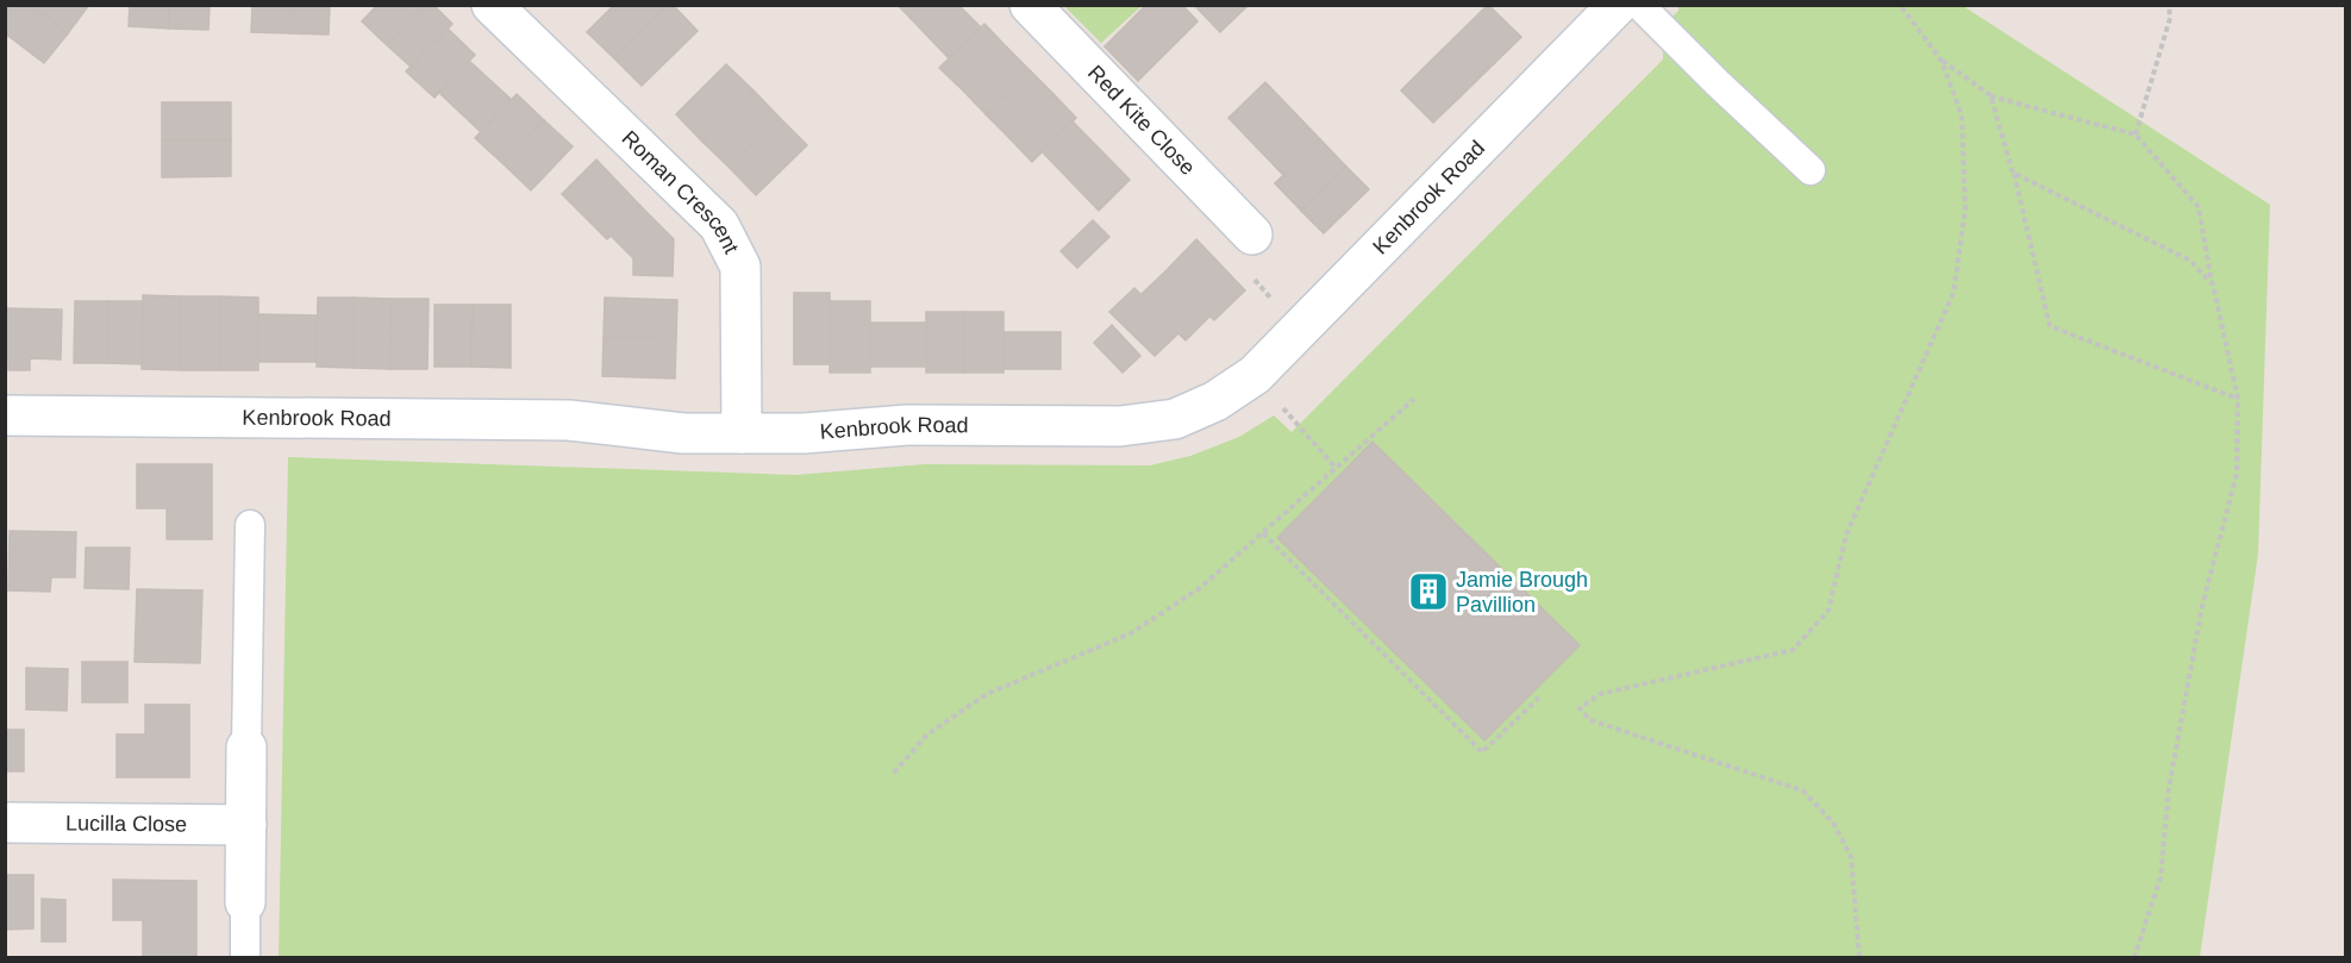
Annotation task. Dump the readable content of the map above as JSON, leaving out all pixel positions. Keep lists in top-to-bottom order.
{
  "streets": {
    "street": [
      "Red Kite Close",
      "Roman Crescent",
      "Kenbrook Road",
      "Lucilla Close"
    ]
  },
  "crossings": [
    ["Roman Crescent", "Kenbrook Road"]
  ],
  "places": {
    "building": ["Jamie Brough Pavillion"]
  }
}
